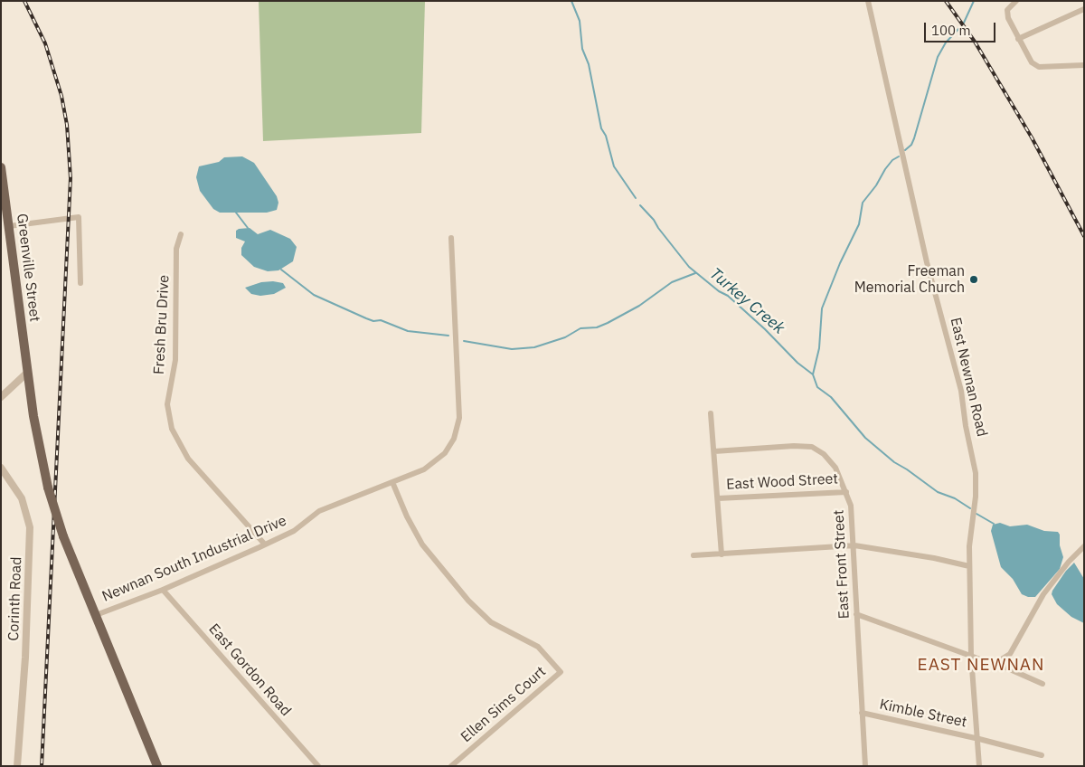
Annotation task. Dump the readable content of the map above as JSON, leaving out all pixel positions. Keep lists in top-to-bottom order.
{
  "streets": {
    "main road": ["Greenville Street"],
    "street": [
      "Fresh Bru Drive",
      "East Newnan Road",
      "East Wood Street",
      "Newnan South Industrial Drive",
      "East Front Street",
      "Corinth Road",
      "East Gordon Road",
      "Ellen Sims Court",
      "Kimble Street"
    ]
  },
  "crossings": [
    ["Greenville Street", "Newnan South Industrial Drive"],
    ["Fresh Bru Drive", "Newnan South Industrial Drive"],
    ["East Newnan Road", "Kimble Street"],
    ["East Wood Street", "East Front Street"],
    ["Newnan South Industrial Drive", "East Gordon Road"],
    ["Newnan South Industrial Drive", "Ellen Sims Court"],
    ["East Front Street", "Kimble Street"]
  ],
  "districts": ["EAST NEWNAN"],
  "water": ["Turkey Creek"],
  "places": ["Freeman Memorial Church"],
  "scale_bar": "100 m"
}
